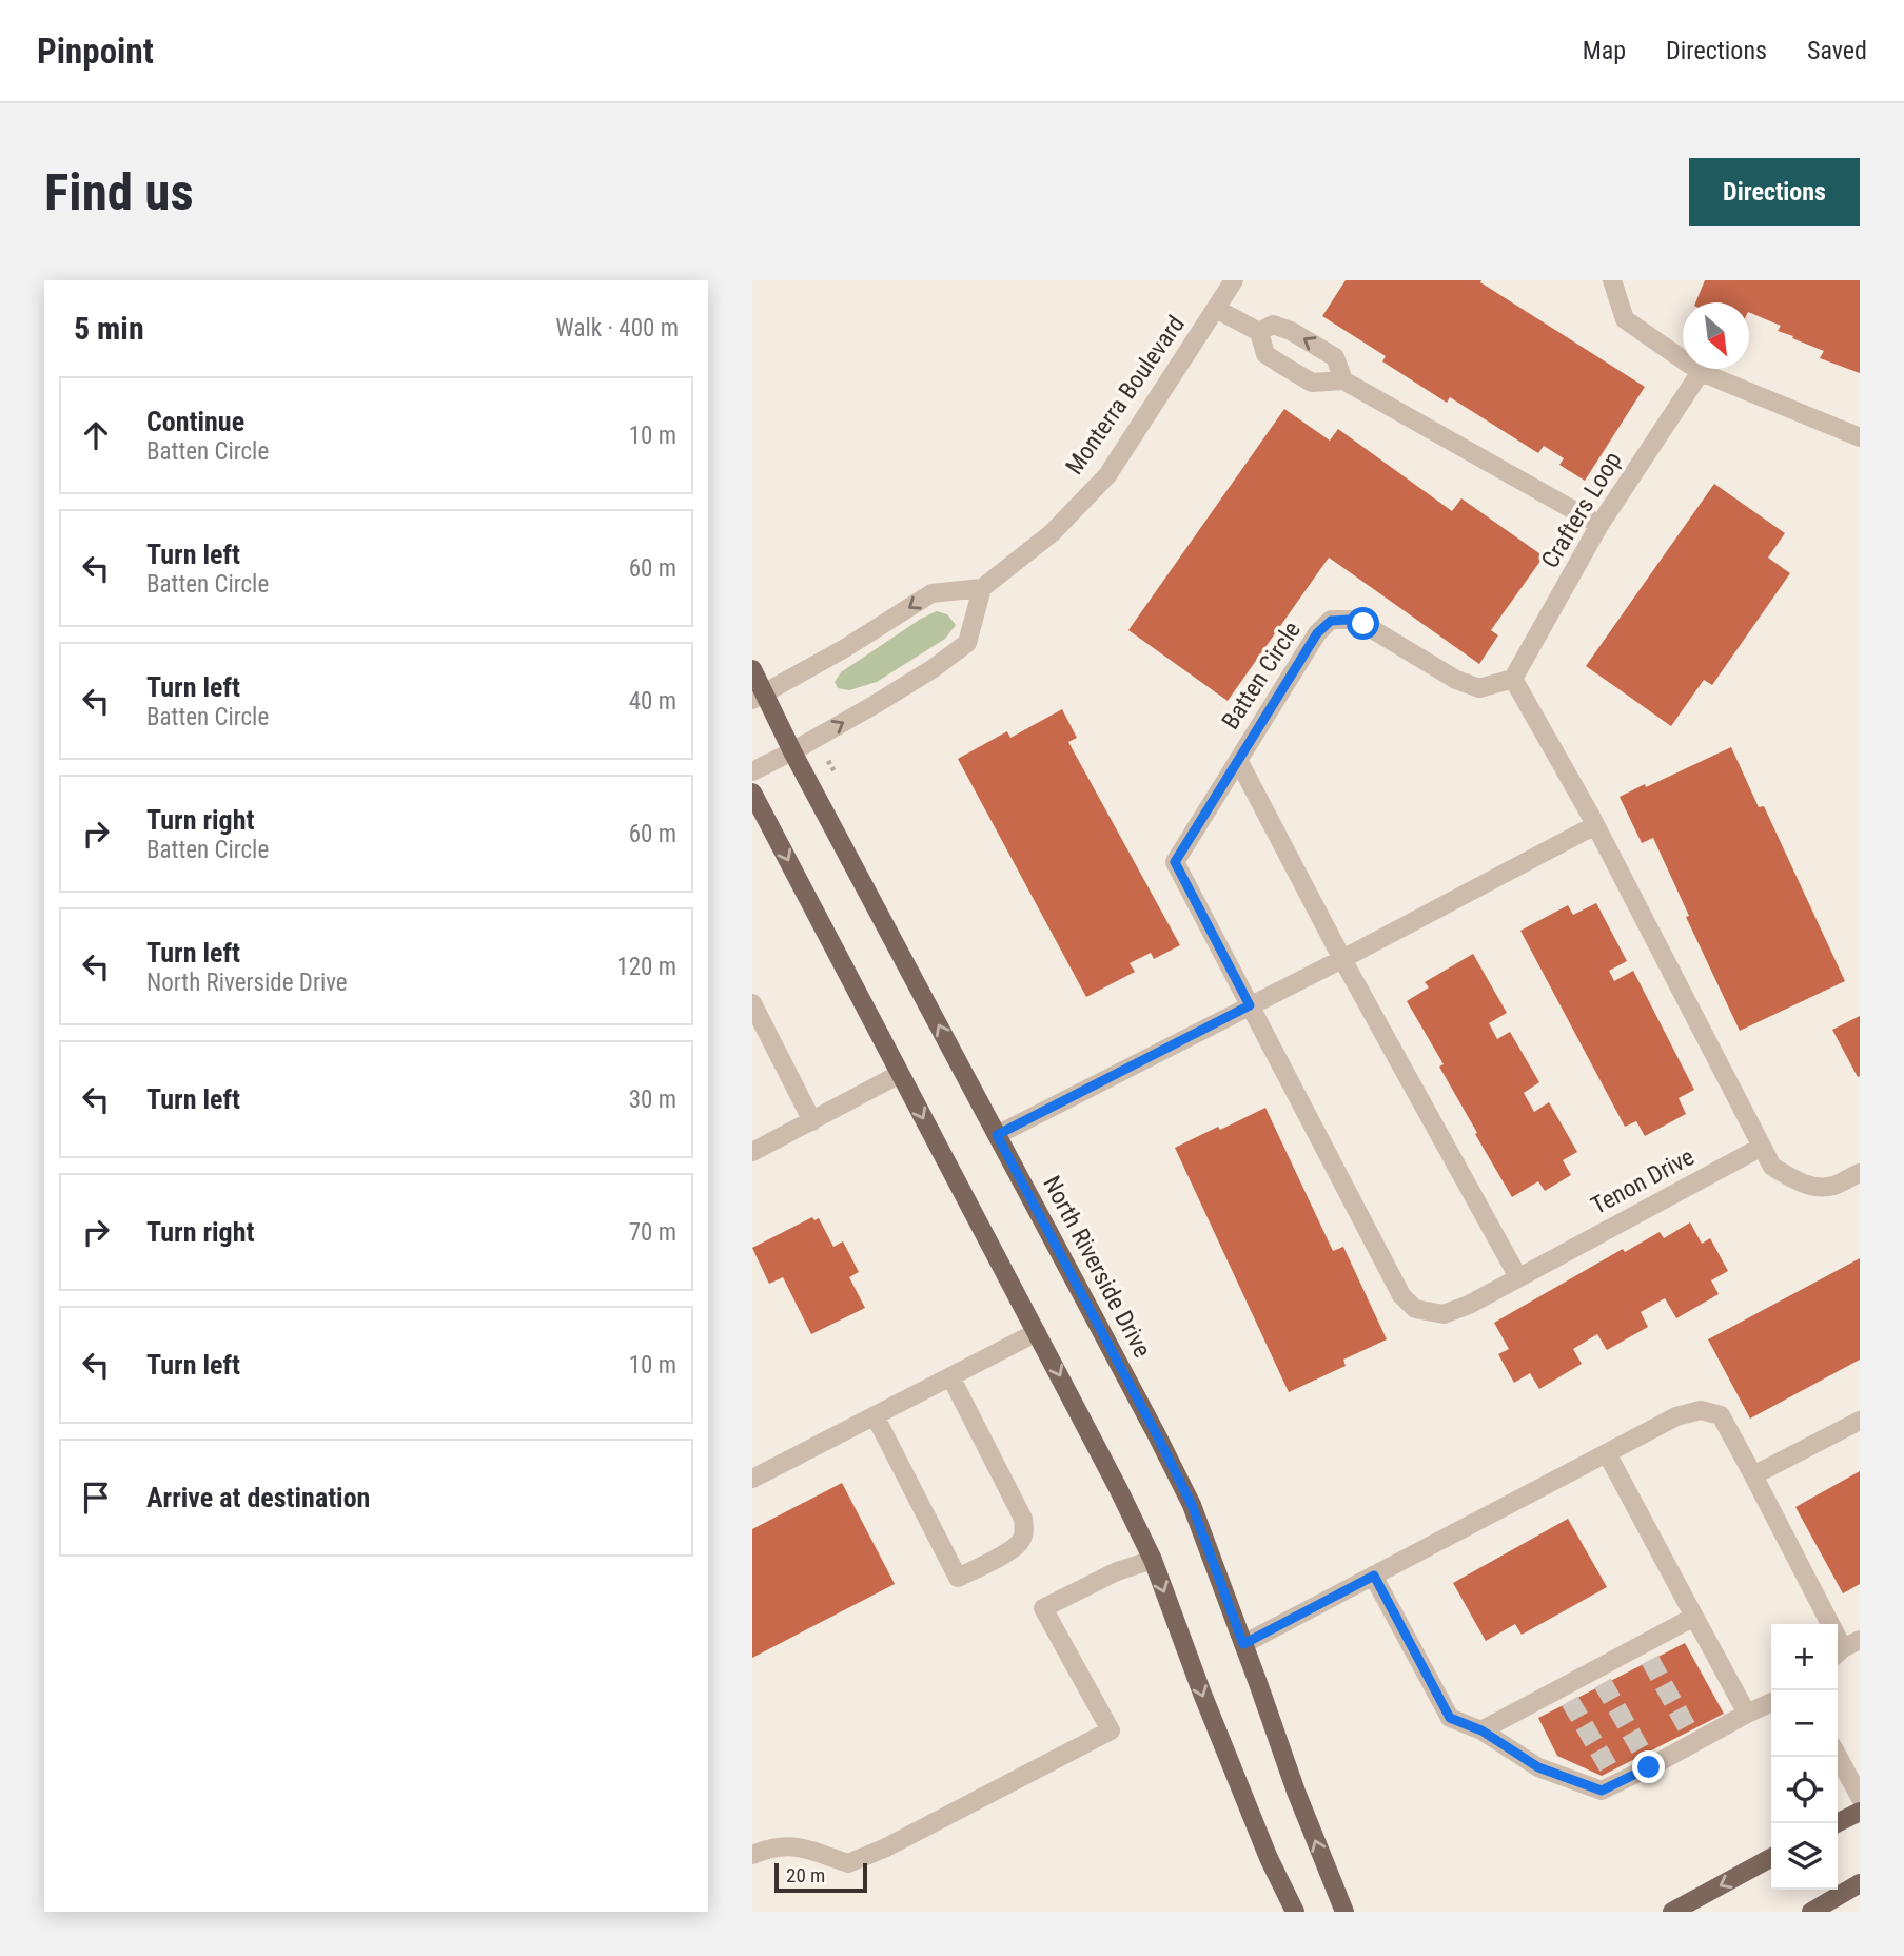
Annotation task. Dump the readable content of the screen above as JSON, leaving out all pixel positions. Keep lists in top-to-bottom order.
{
  "streets": {
    "main road": ["North Riverside Drive"],
    "street": [
      "Monterra Boulevard",
      "Crafters Loop",
      "Batten Circle",
      "Tenon Drive"
    ]
  },
  "crossings": [
    ["Crafters Loop", "Batten Circle"],
    ["Batten Circle", "Tenon Drive"]
  ],
  "scale_bar": "20 m",
  "north": "bottom right",
  "page": {
    "header": "Pinpoint",
    "nav": ["Map", "Directions", "Saved"],
    "buttons": "Directions",
    "title": "Find us",
    "heading": ["5 min", "Walk · 400 m"],
    "list": [
      ["Continue", "Batten Circle", "10 m"],
      ["Turn left", "Batten Circle", "60 m"],
      ["Turn left", "Batten Circle", "40 m"],
      ["Turn right", "Batten Circle", "60 m"],
      ["Turn left", "North Riverside Drive", "120 m"],
      ["Turn left", "30 m"],
      ["Turn right", "70 m"],
      ["Turn left", "10 m"],
      "Arrive at destination"
    ],
    "map_buttons": ["+", "−"],
    "scale": "20 m"
  }
}
